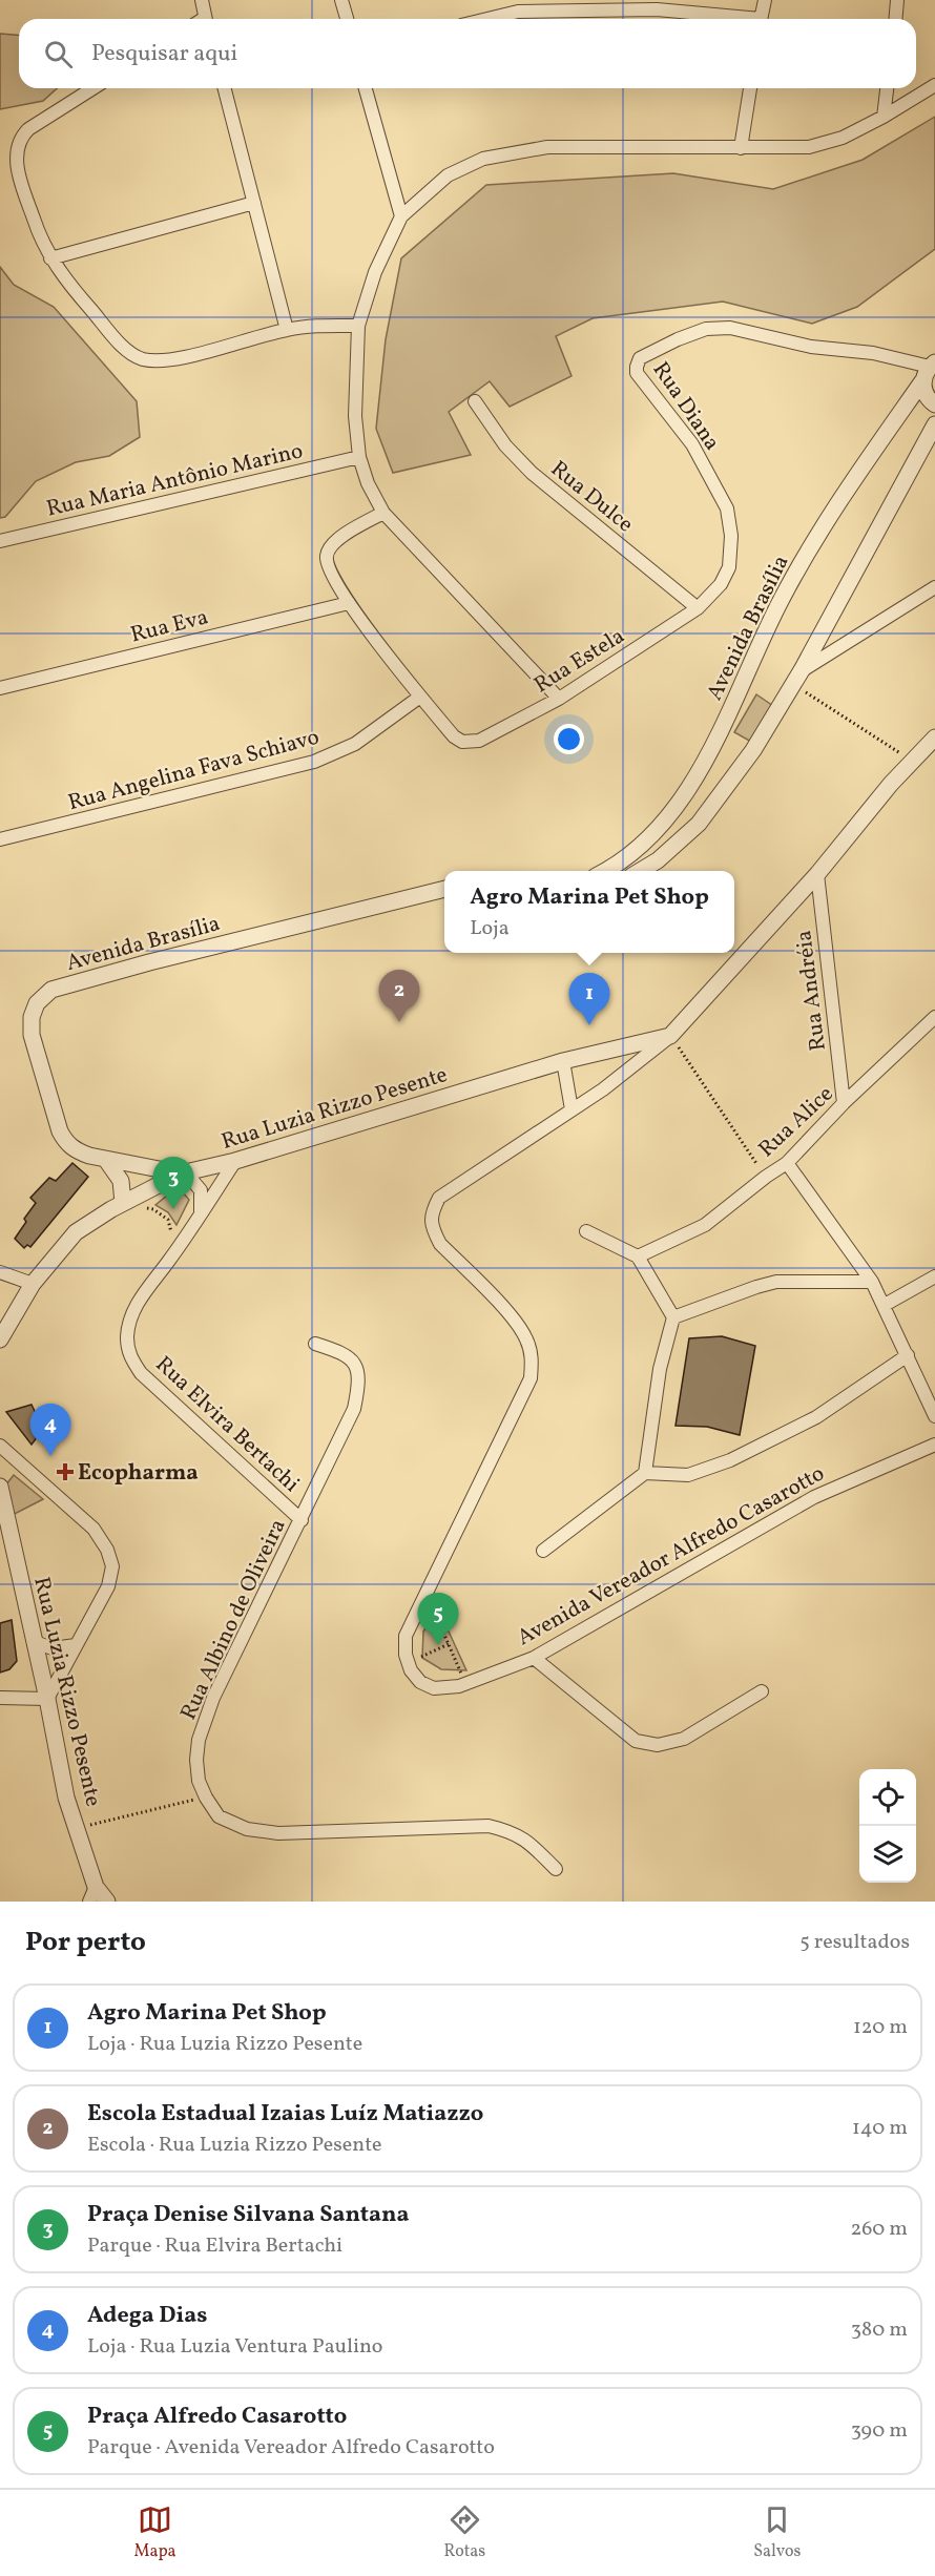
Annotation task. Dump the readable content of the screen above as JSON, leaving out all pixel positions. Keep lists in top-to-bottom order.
{
  "streets": {
    "street": [
      "Rua Diana",
      "Rua Maria Antônio Marino",
      "Rua Dulce",
      "Rua Eva",
      "Avenida Brasília",
      "Rua Estela",
      "Rua Angelina Fava Schiavo",
      "Rua Andréia",
      "Rua Luzia Rizzo Pesente",
      "Rua Alice",
      "Rua Elvira Bertachi",
      "Avenida Vereador Alfredo Casarotto",
      "Rua Albino de Oliveira"
    ]
  },
  "crossings": [
    ["Rua Diana", "Rua Dulce"],
    ["Rua Diana", "Avenida Brasília"],
    ["Rua Diana", "Rua Estela"],
    ["Rua Dulce", "Rua Estela"],
    ["Avenida Brasília", "Rua Luzia Rizzo Pesente"],
    ["Rua Estela", "Rua Angelina Fava Schiavo"],
    ["Rua Andréia", "Rua Alice"],
    ["Rua Luzia Rizzo Pesente", "Rua Elvira Bertachi"],
    ["Rua Elvira Bertachi", "Rua Albino de Oliveira"]
  ],
  "places": {
    "health": ["Ecopharma"]
  },
  "page": {
    "search": "Pesquisar aqui",
    "popup": ["Agro Marina Pet Shop", "Loja"],
    "pins": [
      "2",
      "1",
      "3",
      "4",
      "5"
    ],
    "heading": ["Por perto", "5 resultados"],
    "list": [
      {
        "mark": "1",
        "name": "Agro Marina Pet Shop",
        "note": "Loja · Rua Luzia Rizzo Pesente",
        "value": "120 m"
      },
      {
        "mark": "2",
        "name": "Escola Estadual Izaias Luíz Matiazzo",
        "note": "Escola · Rua Luzia Rizzo Pesente",
        "value": "140 m"
      },
      {
        "mark": "3",
        "name": "Praça Denise Silvana Santana",
        "note": "Parque · Rua Elvira Bertachi",
        "value": "260 m"
      },
      {
        "mark": "4",
        "name": "Adega Dias",
        "note": "Loja · Rua Luzia Ventura Paulino",
        "value": "380 m"
      },
      {
        "mark": "5",
        "name": "Praça Alfredo Casarotto",
        "note": "Parque · Avenida Vereador Alfredo Casarotto",
        "value": "390 m"
      }
    ],
    "nav": ["Mapa", "Rotas", "Salvos"]
  }
}
